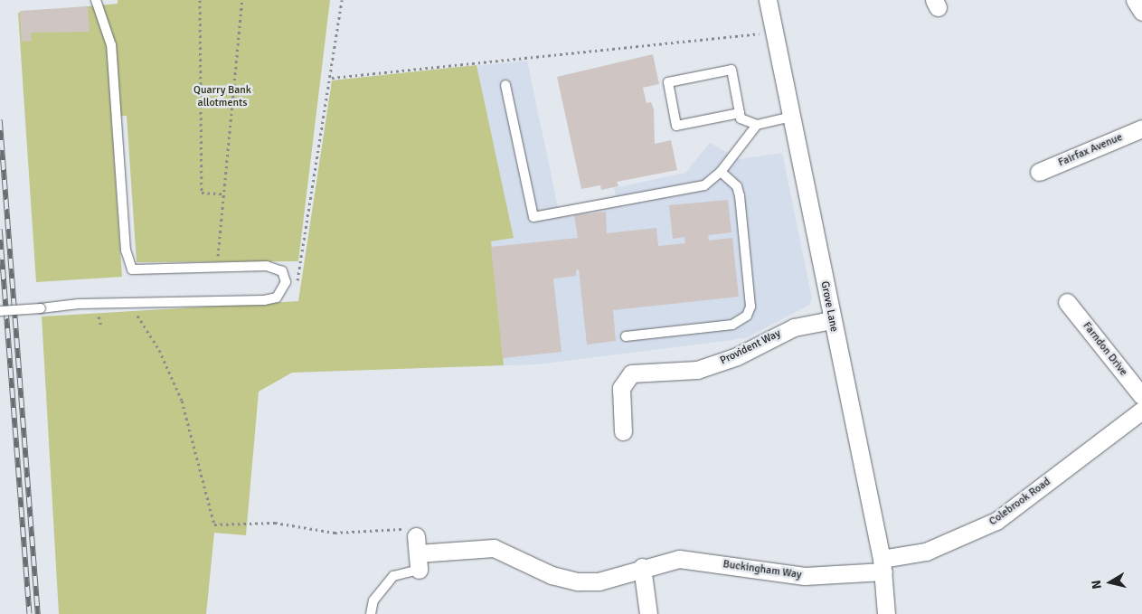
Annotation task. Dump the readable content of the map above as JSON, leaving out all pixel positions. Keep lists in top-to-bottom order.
{
  "streets": {
    "street": [
      "Fairfax Avenue",
      "Grove Lane",
      "Provident Way",
      "Farndon Drive",
      "Colebrook Road",
      "Buckingham Way"
    ]
  },
  "crossings": [
    ["Grove Lane", "Provident Way"],
    ["Grove Lane", "Colebrook Road"],
    ["Grove Lane", "Buckingham Way"],
    ["Colebrook Road", "Buckingham Way"]
  ],
  "parks": ["Quarry Bank allotments"],
  "north": "left"
}
